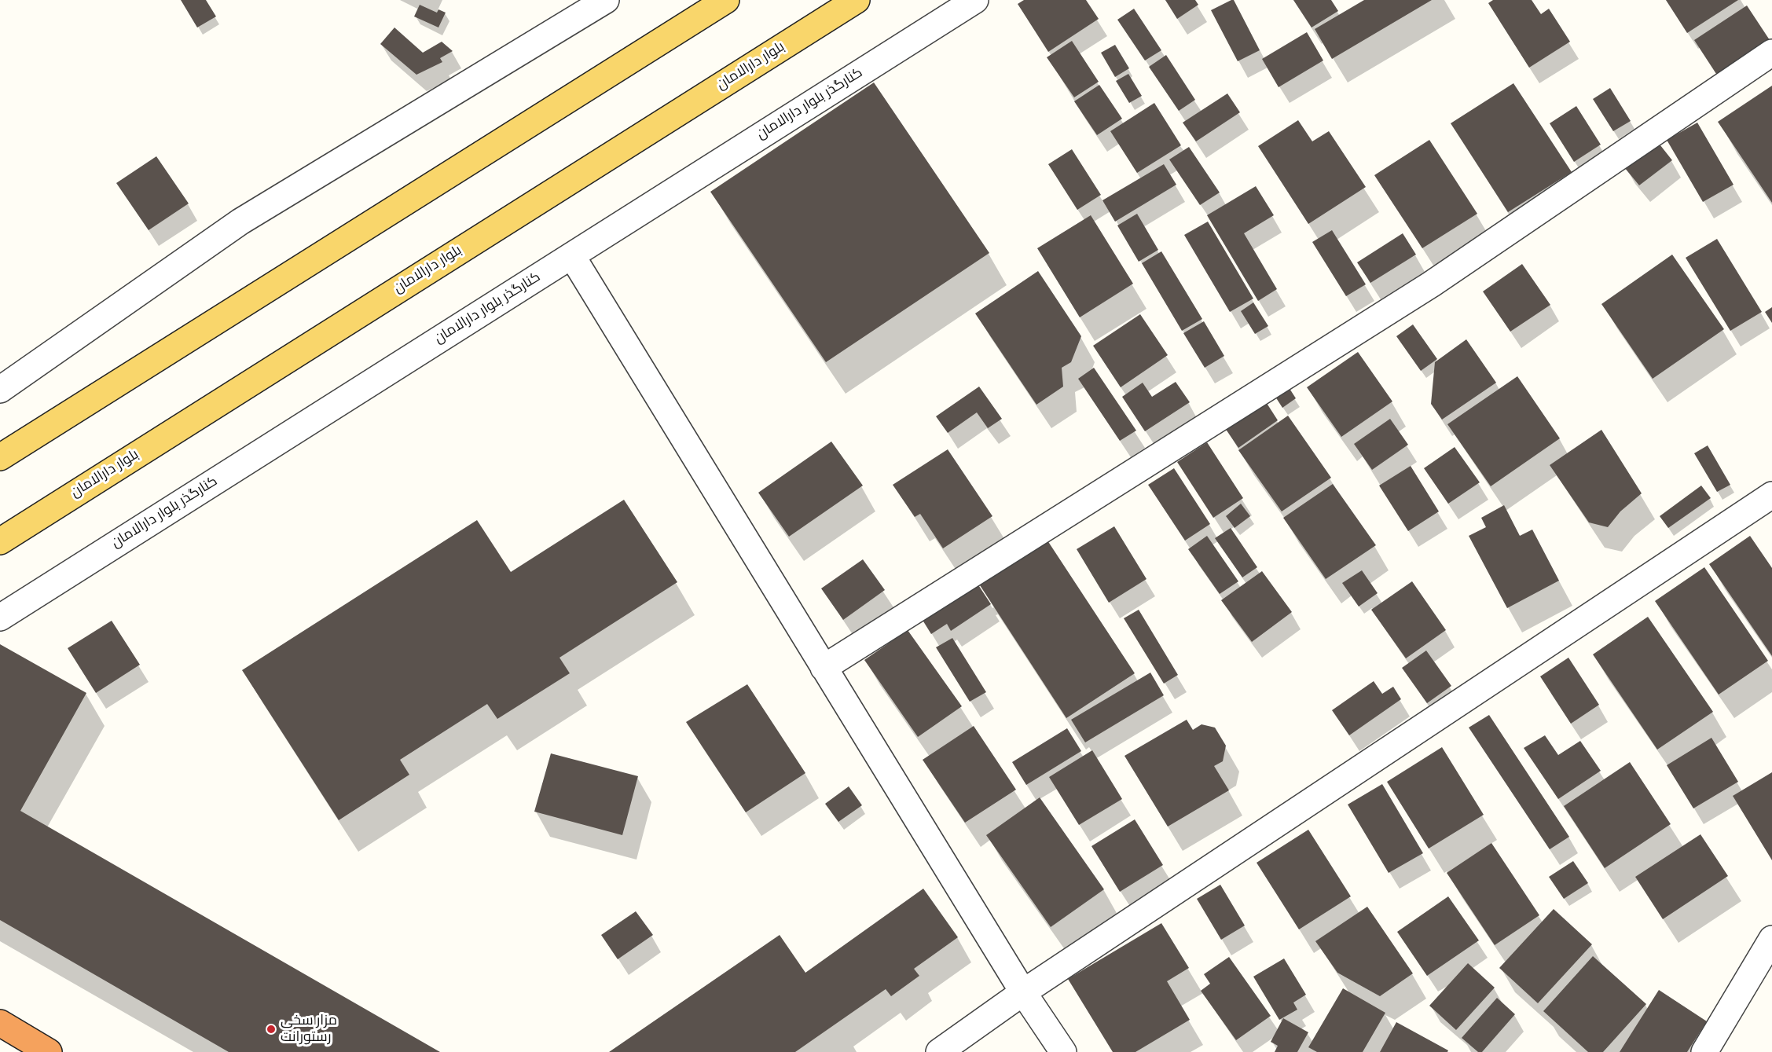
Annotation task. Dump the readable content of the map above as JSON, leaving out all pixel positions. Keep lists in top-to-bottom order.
{
  "streets": {
    "main road": ["بلوار دارالامان"],
    "street": ["کنارگذر بلوار دارالامان"]
  },
  "places": ["مزار سخی رستورانت"]
}
